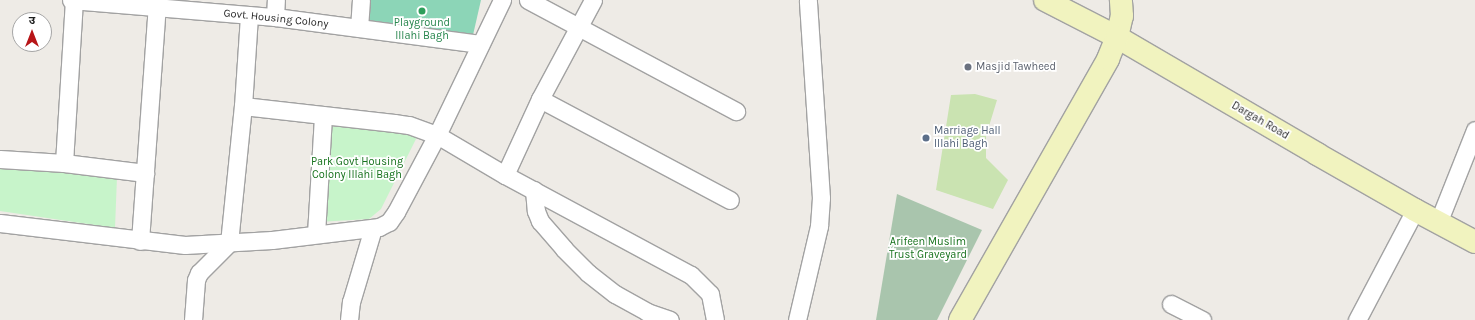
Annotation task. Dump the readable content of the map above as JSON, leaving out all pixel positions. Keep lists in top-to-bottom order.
{
  "streets": {
    "street": ["Govt. Housing Colony", "Dargah Road"]
  },
  "parks": ["Park Govt Housing Colony Illahi Bagh", "Arifeen Muslim Trust Graveyard"],
  "places": ["Playground Illahi Bagh", "Masjid Tawheed", "Marriage Hall Illahi Bagh"],
  "north": "top"
}
